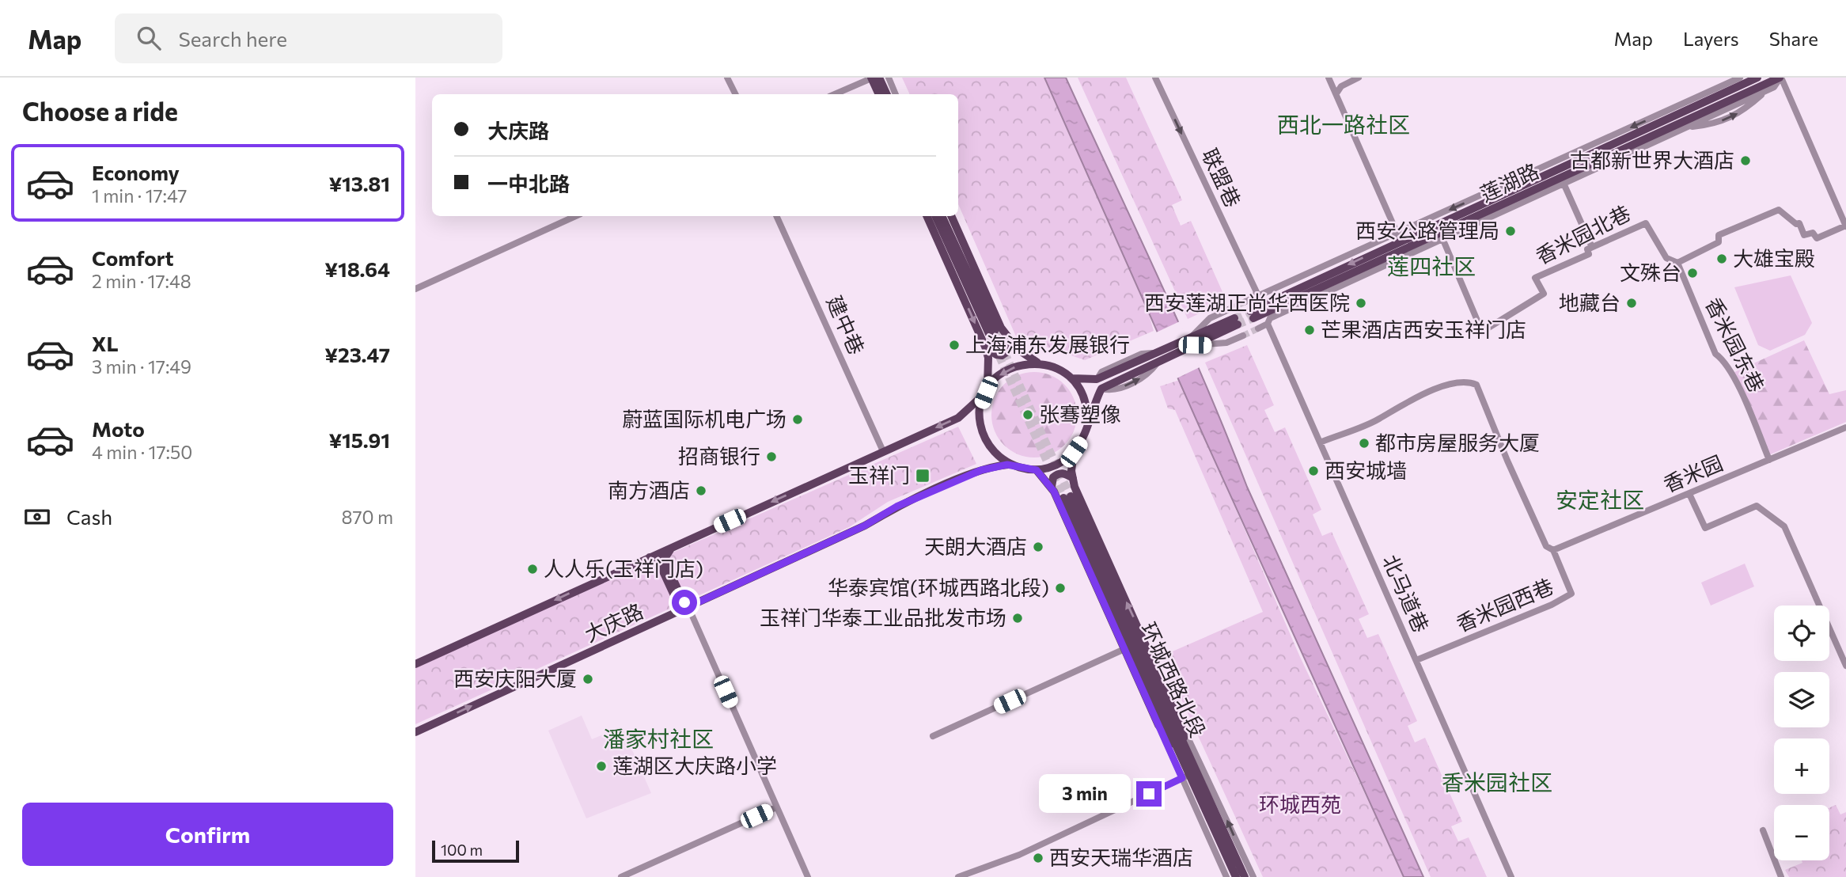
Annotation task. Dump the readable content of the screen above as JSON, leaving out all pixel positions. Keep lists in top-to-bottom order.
{
  "streets": {
    "main road": ["莲湖路", "大庆路", "环城西路北段"],
    "street": [
      "联盟巷",
      "香米园北巷",
      "建中巷",
      "香米园东巷",
      "香米园",
      "北马道巷",
      "香米园西巷"
    ]
  },
  "crossings": [
    ["莲湖路", "香米园北巷"],
    ["香米园北巷", "香米园东巷"],
    ["香米园东巷", "香米园"],
    ["香米园", "香米园西巷"],
    ["北马道巷", "香米园西巷"]
  ],
  "one_way": ["联盟巷"],
  "districts": [
    "西北一路社区",
    "莲四社区",
    "安定社区",
    "潘家村社区",
    "香米园社区"
  ],
  "parks": ["环城西苑"],
  "places": {
    "other": [
      "古都新世界大酒店",
      "西安公路管理局",
      "大雄宝殿",
      "文殊台",
      "西安莲湖正尚华西医院",
      "地藏台",
      "芒果酒店西安玉祥门店",
      "上海浦东发展银行",
      "张骞塑像",
      "蔚蓝国际机电广场",
      "都市房屋服务大厦",
      "招商银行",
      "西安城墙",
      "南方酒店",
      "天朗大酒店",
      "人人乐(玉祥门店)",
      "华泰宾馆(环城西路北段)",
      "玉祥门华泰工业品批发市场",
      "西安庆阳大厦",
      "莲湖区大庆路小学",
      "西安天瑞华酒店"
    ],
    "transit": ["玉祥门"]
  },
  "scale_bar": "100 m",
  "page": {
    "header": "Map",
    "search": "Search here",
    "nav": ["Map", "Layers", "Share"],
    "heading": "Choose a ride",
    "banner": ["大庆路", "一中北路"],
    "list": [
      {
        "name": "Economy",
        "note": "1 min · 17:47",
        "value": "¥13.81"
      },
      {
        "name": "Comfort",
        "note": "2 min · 17:48",
        "value": "¥18.64"
      },
      {
        "name": "XL",
        "note": "3 min · 17:49",
        "value": "¥23.47"
      },
      {
        "name": "Moto",
        "note": "4 min · 17:50",
        "value": "¥15.91"
      }
    ],
    "pay": ["Cash", "870 m"],
    "map_buttons": ["+", "−"],
    "bubble": "3 min",
    "buttons": "Confirm",
    "scale": "100 m"
  }
}
